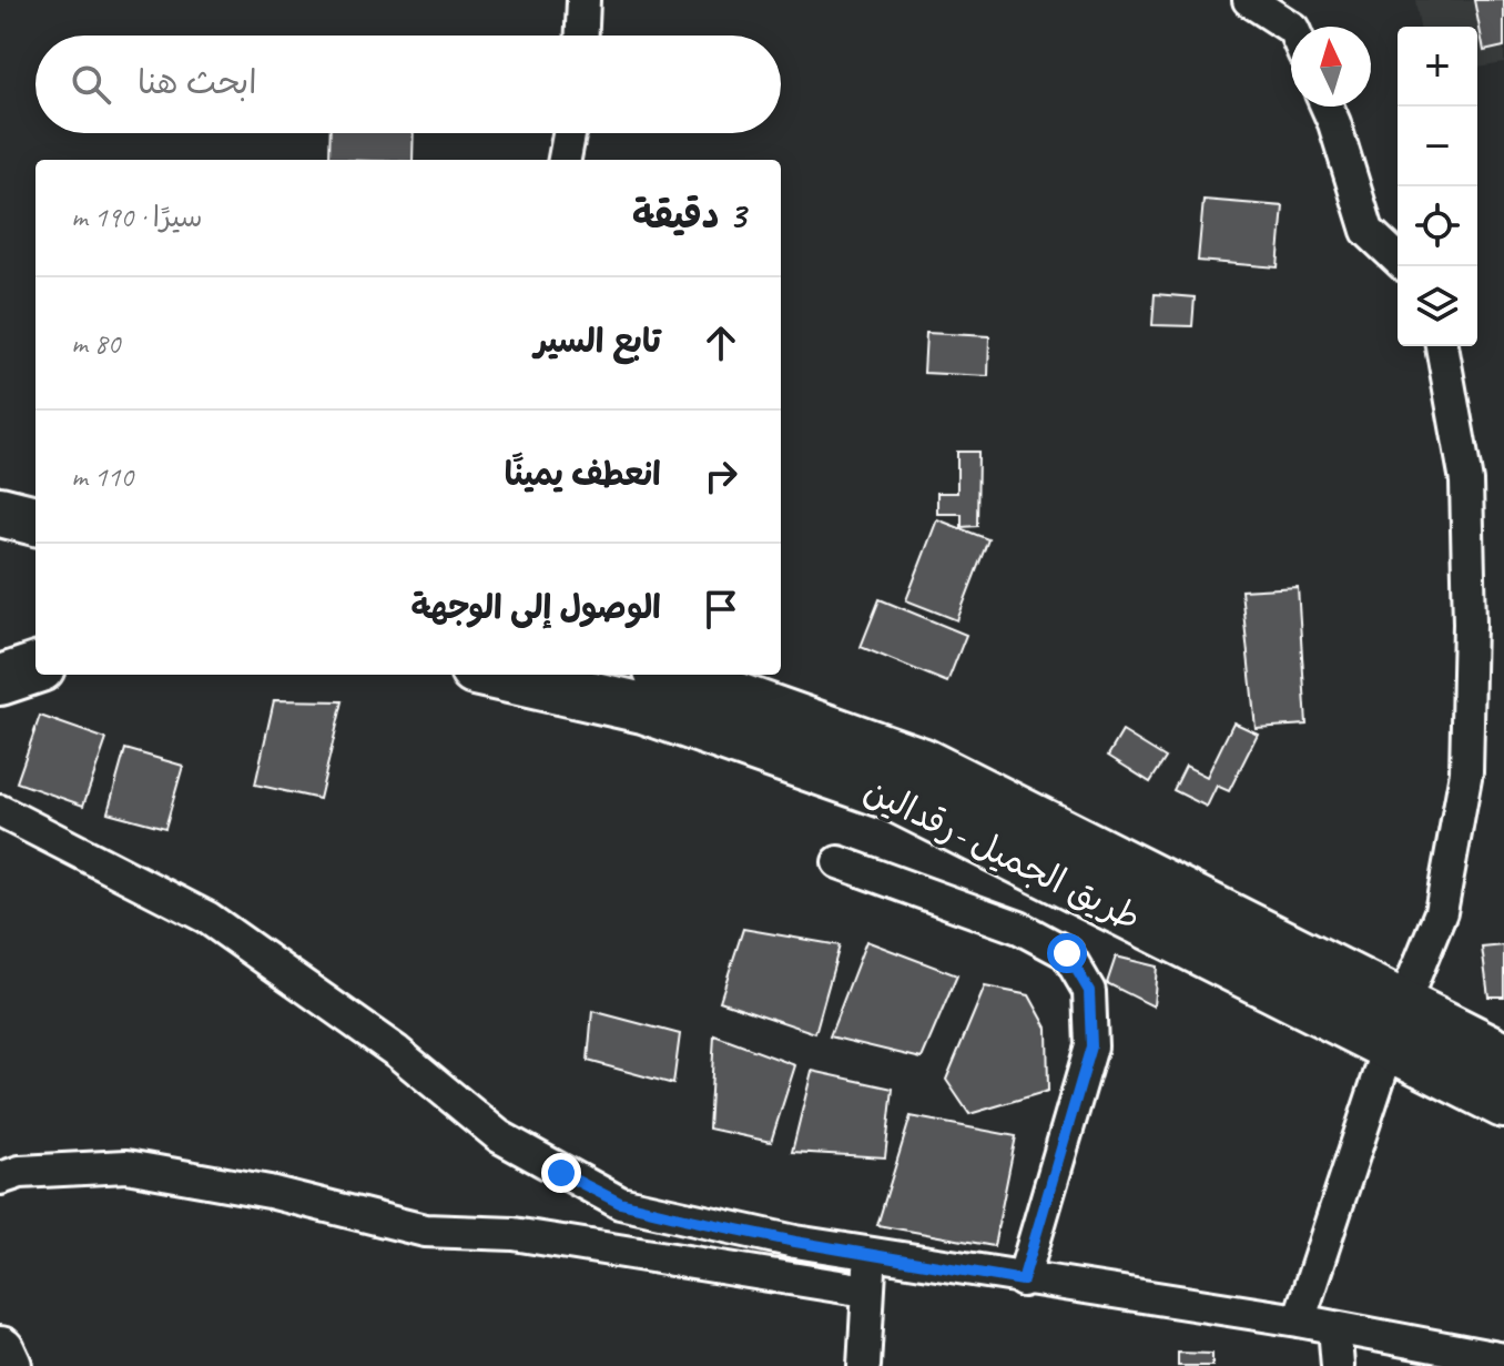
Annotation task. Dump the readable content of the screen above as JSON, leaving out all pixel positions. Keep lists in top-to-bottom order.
{
  "streets": {
    "main road": ["طريق الجميل -رقدالين"]
  },
  "north": "top",
  "page": {
    "map_buttons": ["+", "−"],
    "search": "ابحث هنا",
    "heading": ["3 دقيقة", "سيرًا · 190 m"],
    "list": [
      ["تابع السير", "80 m"],
      ["انعطف يمينًا", "110 m"],
      "الوصول إلى الوجهة"
    ]
  }
}
